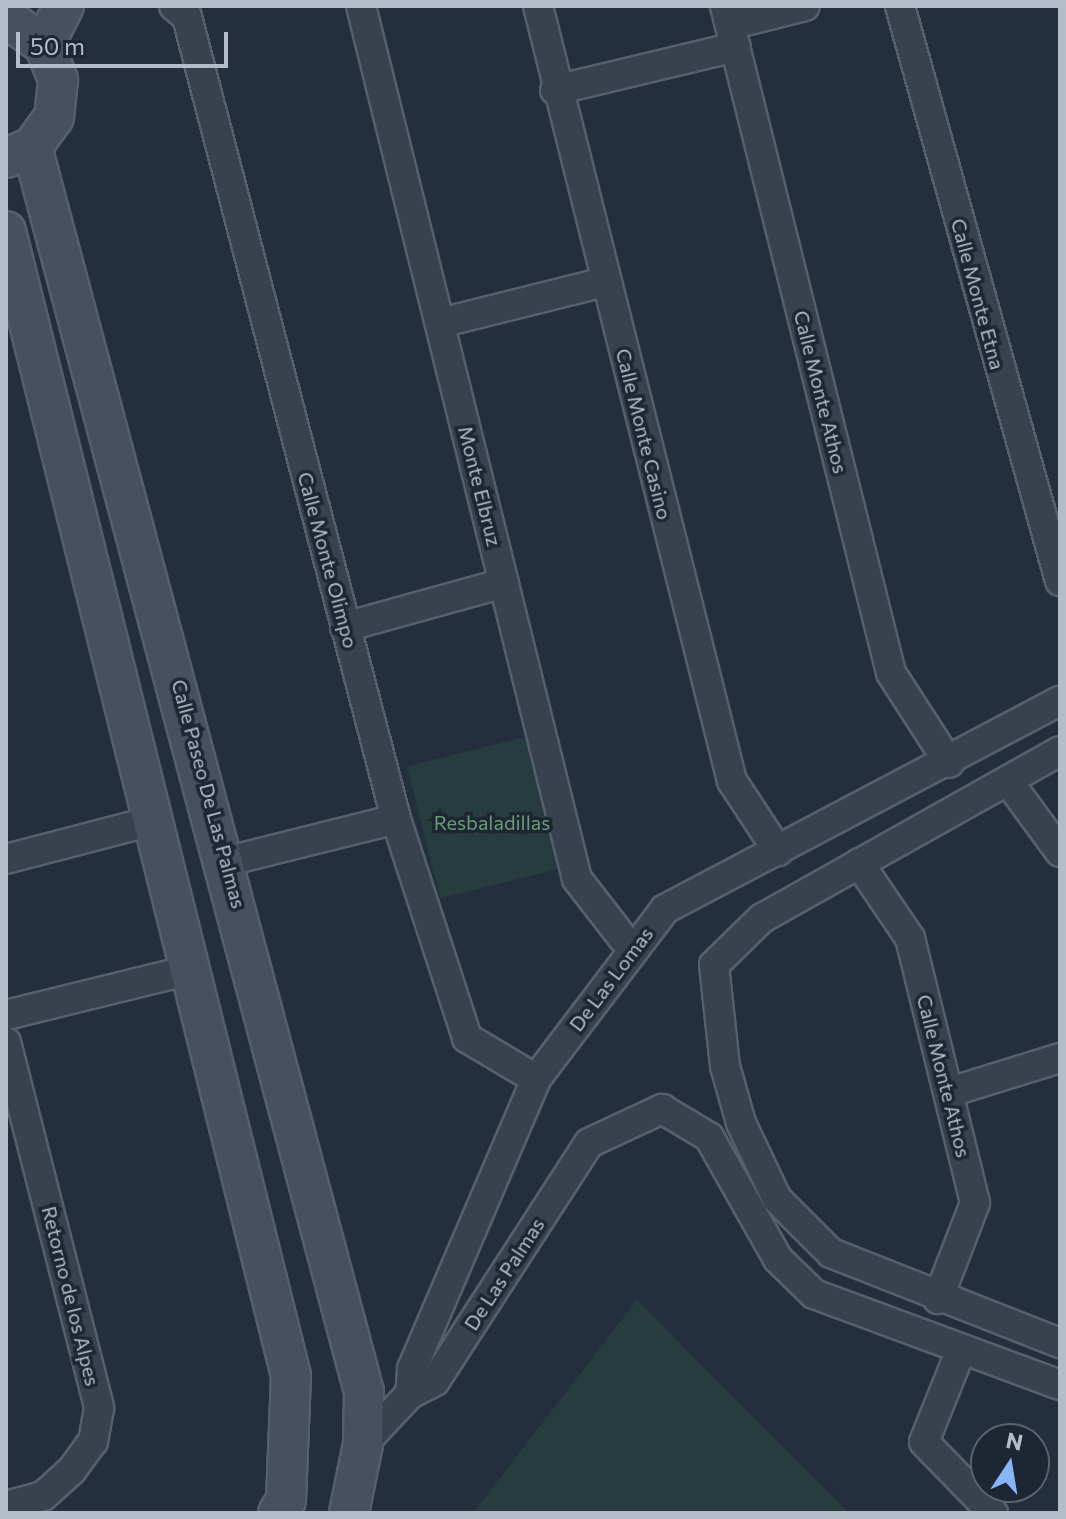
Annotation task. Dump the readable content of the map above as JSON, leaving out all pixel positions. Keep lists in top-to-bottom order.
{
  "streets": {
    "street": [
      "Calle Monte Etna",
      "Calle Monte Athos",
      "Calle Monte Casino",
      "Monte Elbruz",
      "Calle Monte Olimpo",
      "Calle Paseo De Las Palmas",
      "De Las Lomas",
      "De Las Palmas",
      "Retorno de los Alpes"
    ]
  },
  "crossings": [
    ["Calle Monte Athos", "De Las Lomas"],
    ["Calle Monte Casino", "De Las Lomas"],
    ["Monte Elbruz", "De Las Lomas"],
    ["Calle Monte Olimpo", "De Las Lomas"],
    ["De Las Lomas", "De Las Palmas"]
  ],
  "parks": ["Resbaladillas"],
  "scale_bar": "50 m",
  "north": "top"
}
